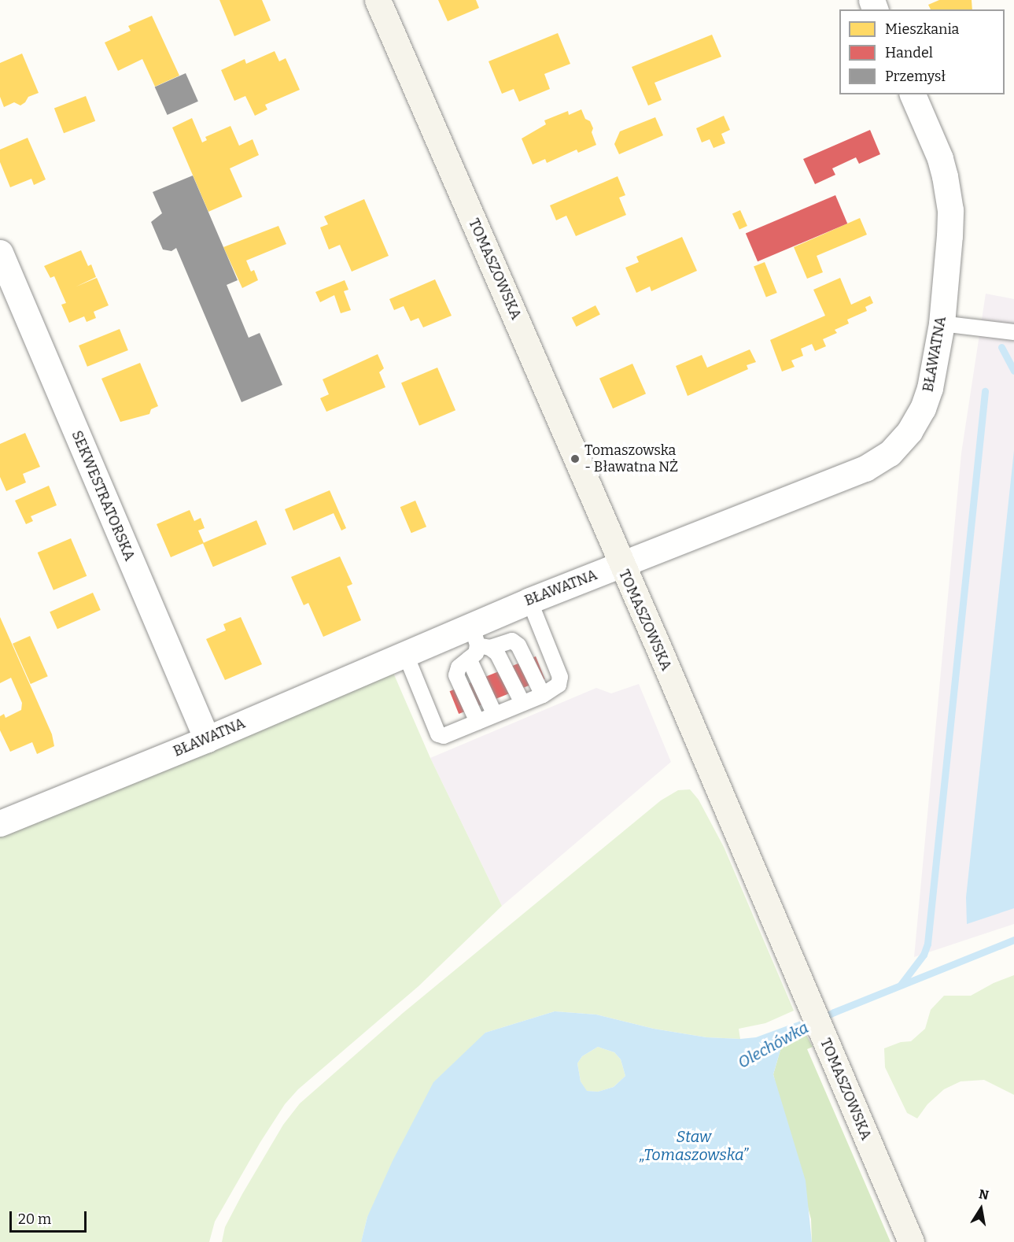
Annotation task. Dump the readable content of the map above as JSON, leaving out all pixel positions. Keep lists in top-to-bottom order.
{
  "streets": {
    "street": ["TOMASZOWSKA", "BŁAWATNA", "SEKWESTRATORSKA"]
  },
  "crossings": [
    ["TOMASZOWSKA", "BŁAWATNA"],
    ["BŁAWATNA", "SEKWESTRATORSKA"]
  ],
  "water": ["Olechówka", "Staw „Tomaszowska”"],
  "places": ["Tomaszowska - Bławatna NŻ"],
  "legend": ["Mieszkania", "Handel", "Przemysł"],
  "scale_bar": "20 m",
  "north": "top"
}
